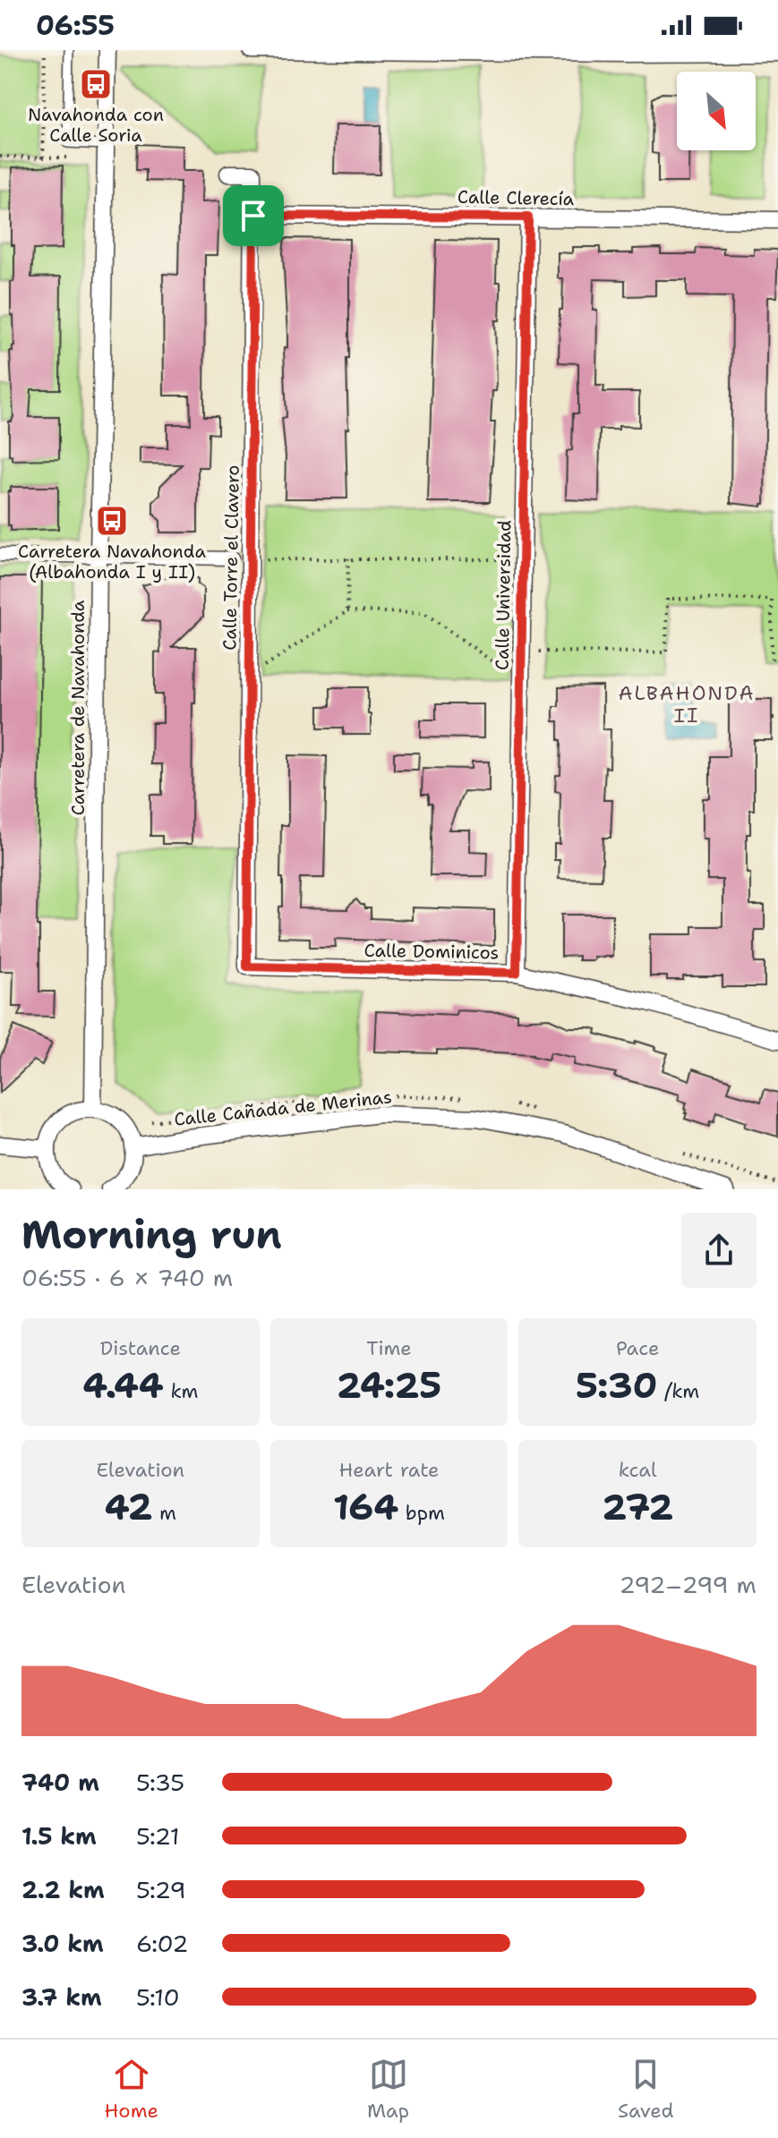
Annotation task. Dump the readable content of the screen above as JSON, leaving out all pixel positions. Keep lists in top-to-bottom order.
{
  "streets": {
    "street": [
      "Calle Clerecía",
      "Calle Torre el Clavero",
      "Calle Universidad",
      "Carretera de Navahonda",
      "Calle Dominicos",
      "Calle Cañada de Merinas"
    ]
  },
  "crossings": [
    ["Calle Clerecía", "Calle Torre el Clavero"],
    ["Calle Clerecía", "Calle Universidad"],
    ["Calle Torre el Clavero", "Calle Dominicos"],
    ["Calle Universidad", "Calle Dominicos"]
  ],
  "districts": ["ALBAHONDA II"],
  "places": {
    "bus stop": ["Navahonda con Calle Soria", "Carretera Navahonda (Albahonda I y II)"]
  },
  "north": "bottom right",
  "page": {
    "status": "06:55",
    "heading": ["Morning run", "06:55 · 6 × 740 m"],
    "stats": [
      ["Distance", "4.44 km"],
      ["Time", "24:25"],
      ["Pace", "5:30 /km"],
      ["Elevation", "42 m"],
      ["Heart rate", "164 bpm"],
      ["kcal", "272"]
    ],
    "chart": ["Elevation", "292–299 m"],
    "list": [
      {
        "name": "740 m",
        "note": "5:35"
      },
      {
        "name": "1.5 km",
        "note": "5:21"
      },
      {
        "name": "2.2 km",
        "note": "5:29"
      },
      {
        "name": "3.0 km",
        "note": "6:02"
      },
      {
        "name": "3.7 km",
        "note": "5:10"
      }
    ],
    "tabs": ["Home", "Map", "Saved"]
  }
}
